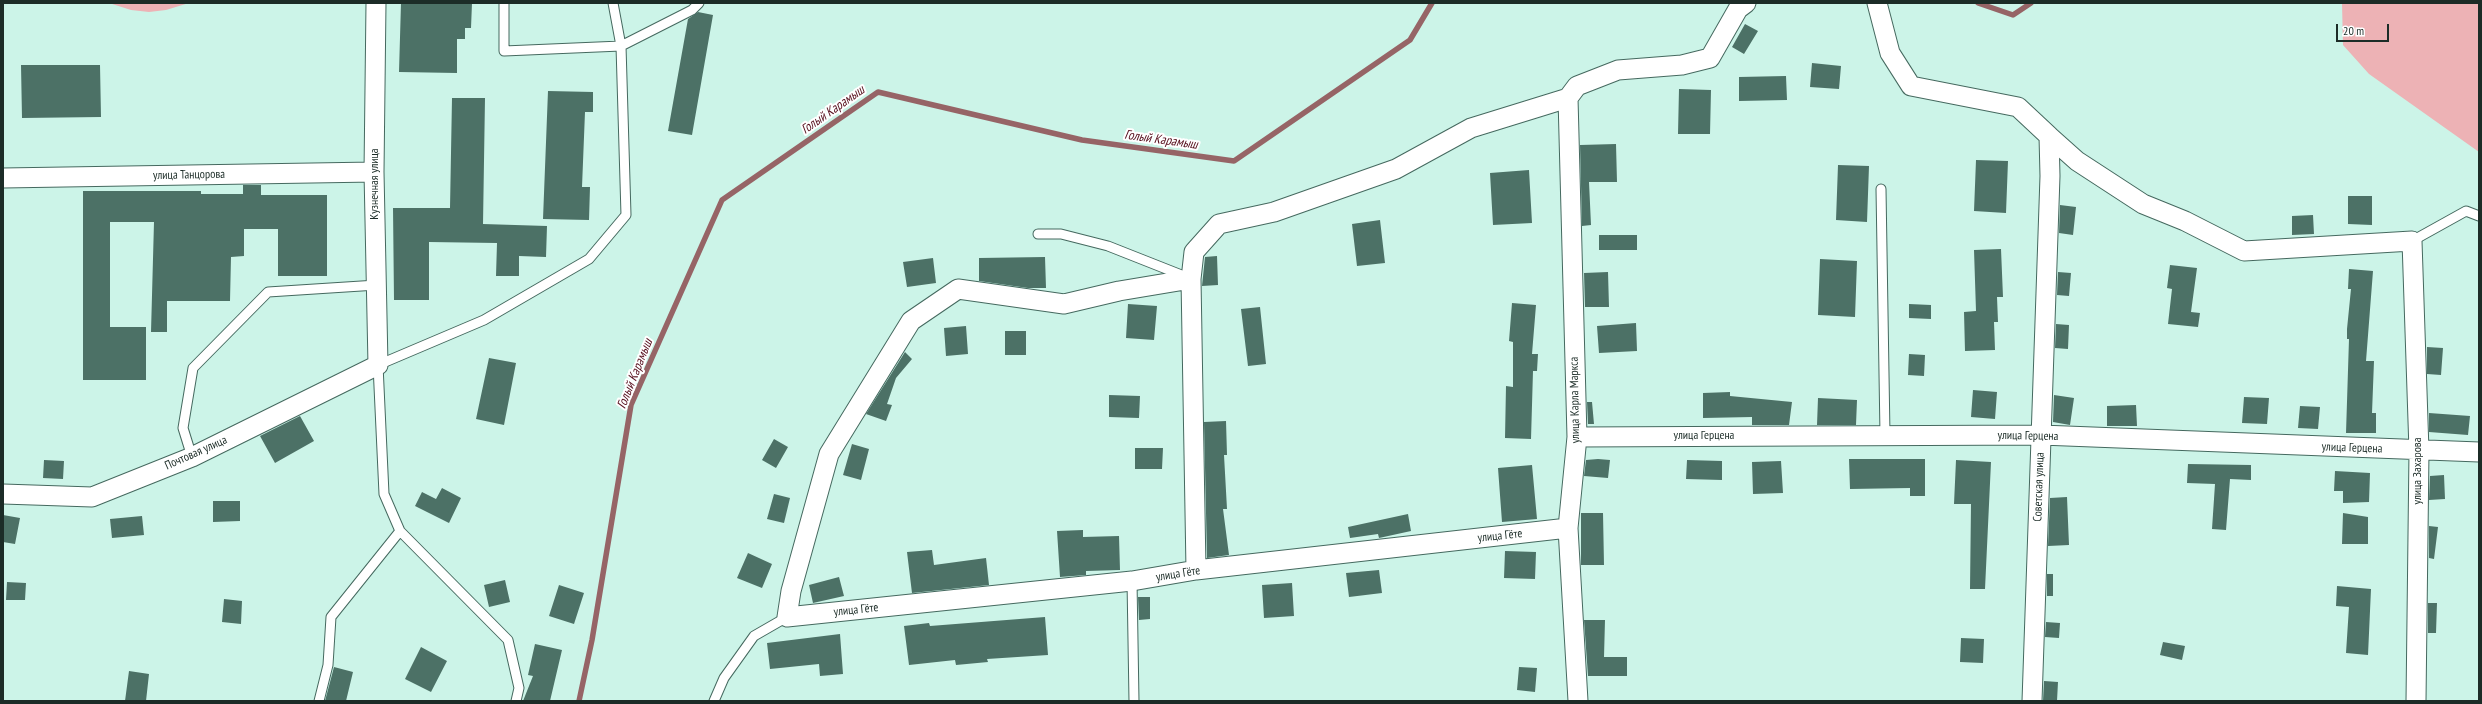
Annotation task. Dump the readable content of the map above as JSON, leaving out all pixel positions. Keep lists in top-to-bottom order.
{
  "streets": {
    "street": [
      "улица Танцорова",
      "Кузнечная улица",
      "улица Карла Маркса",
      "улица Герцена",
      "Почтовая улица",
      "улица Захарова",
      "Советская улица",
      "улица Гёте"
    ]
  },
  "crossings": [
    ["улица Танцорова", "Кузнечная улица"],
    ["Кузнечная улица", "Почтовая улица"],
    ["улица Карла Маркса", "улица Герцена"],
    ["улица Карла Маркса", "улица Гёте"],
    ["улица Герцена", "улица Захарова"],
    ["улица Герцена", "Советская улица"]
  ],
  "water": ["Голый Карамыш"],
  "scale_bar": "20 m"
}
